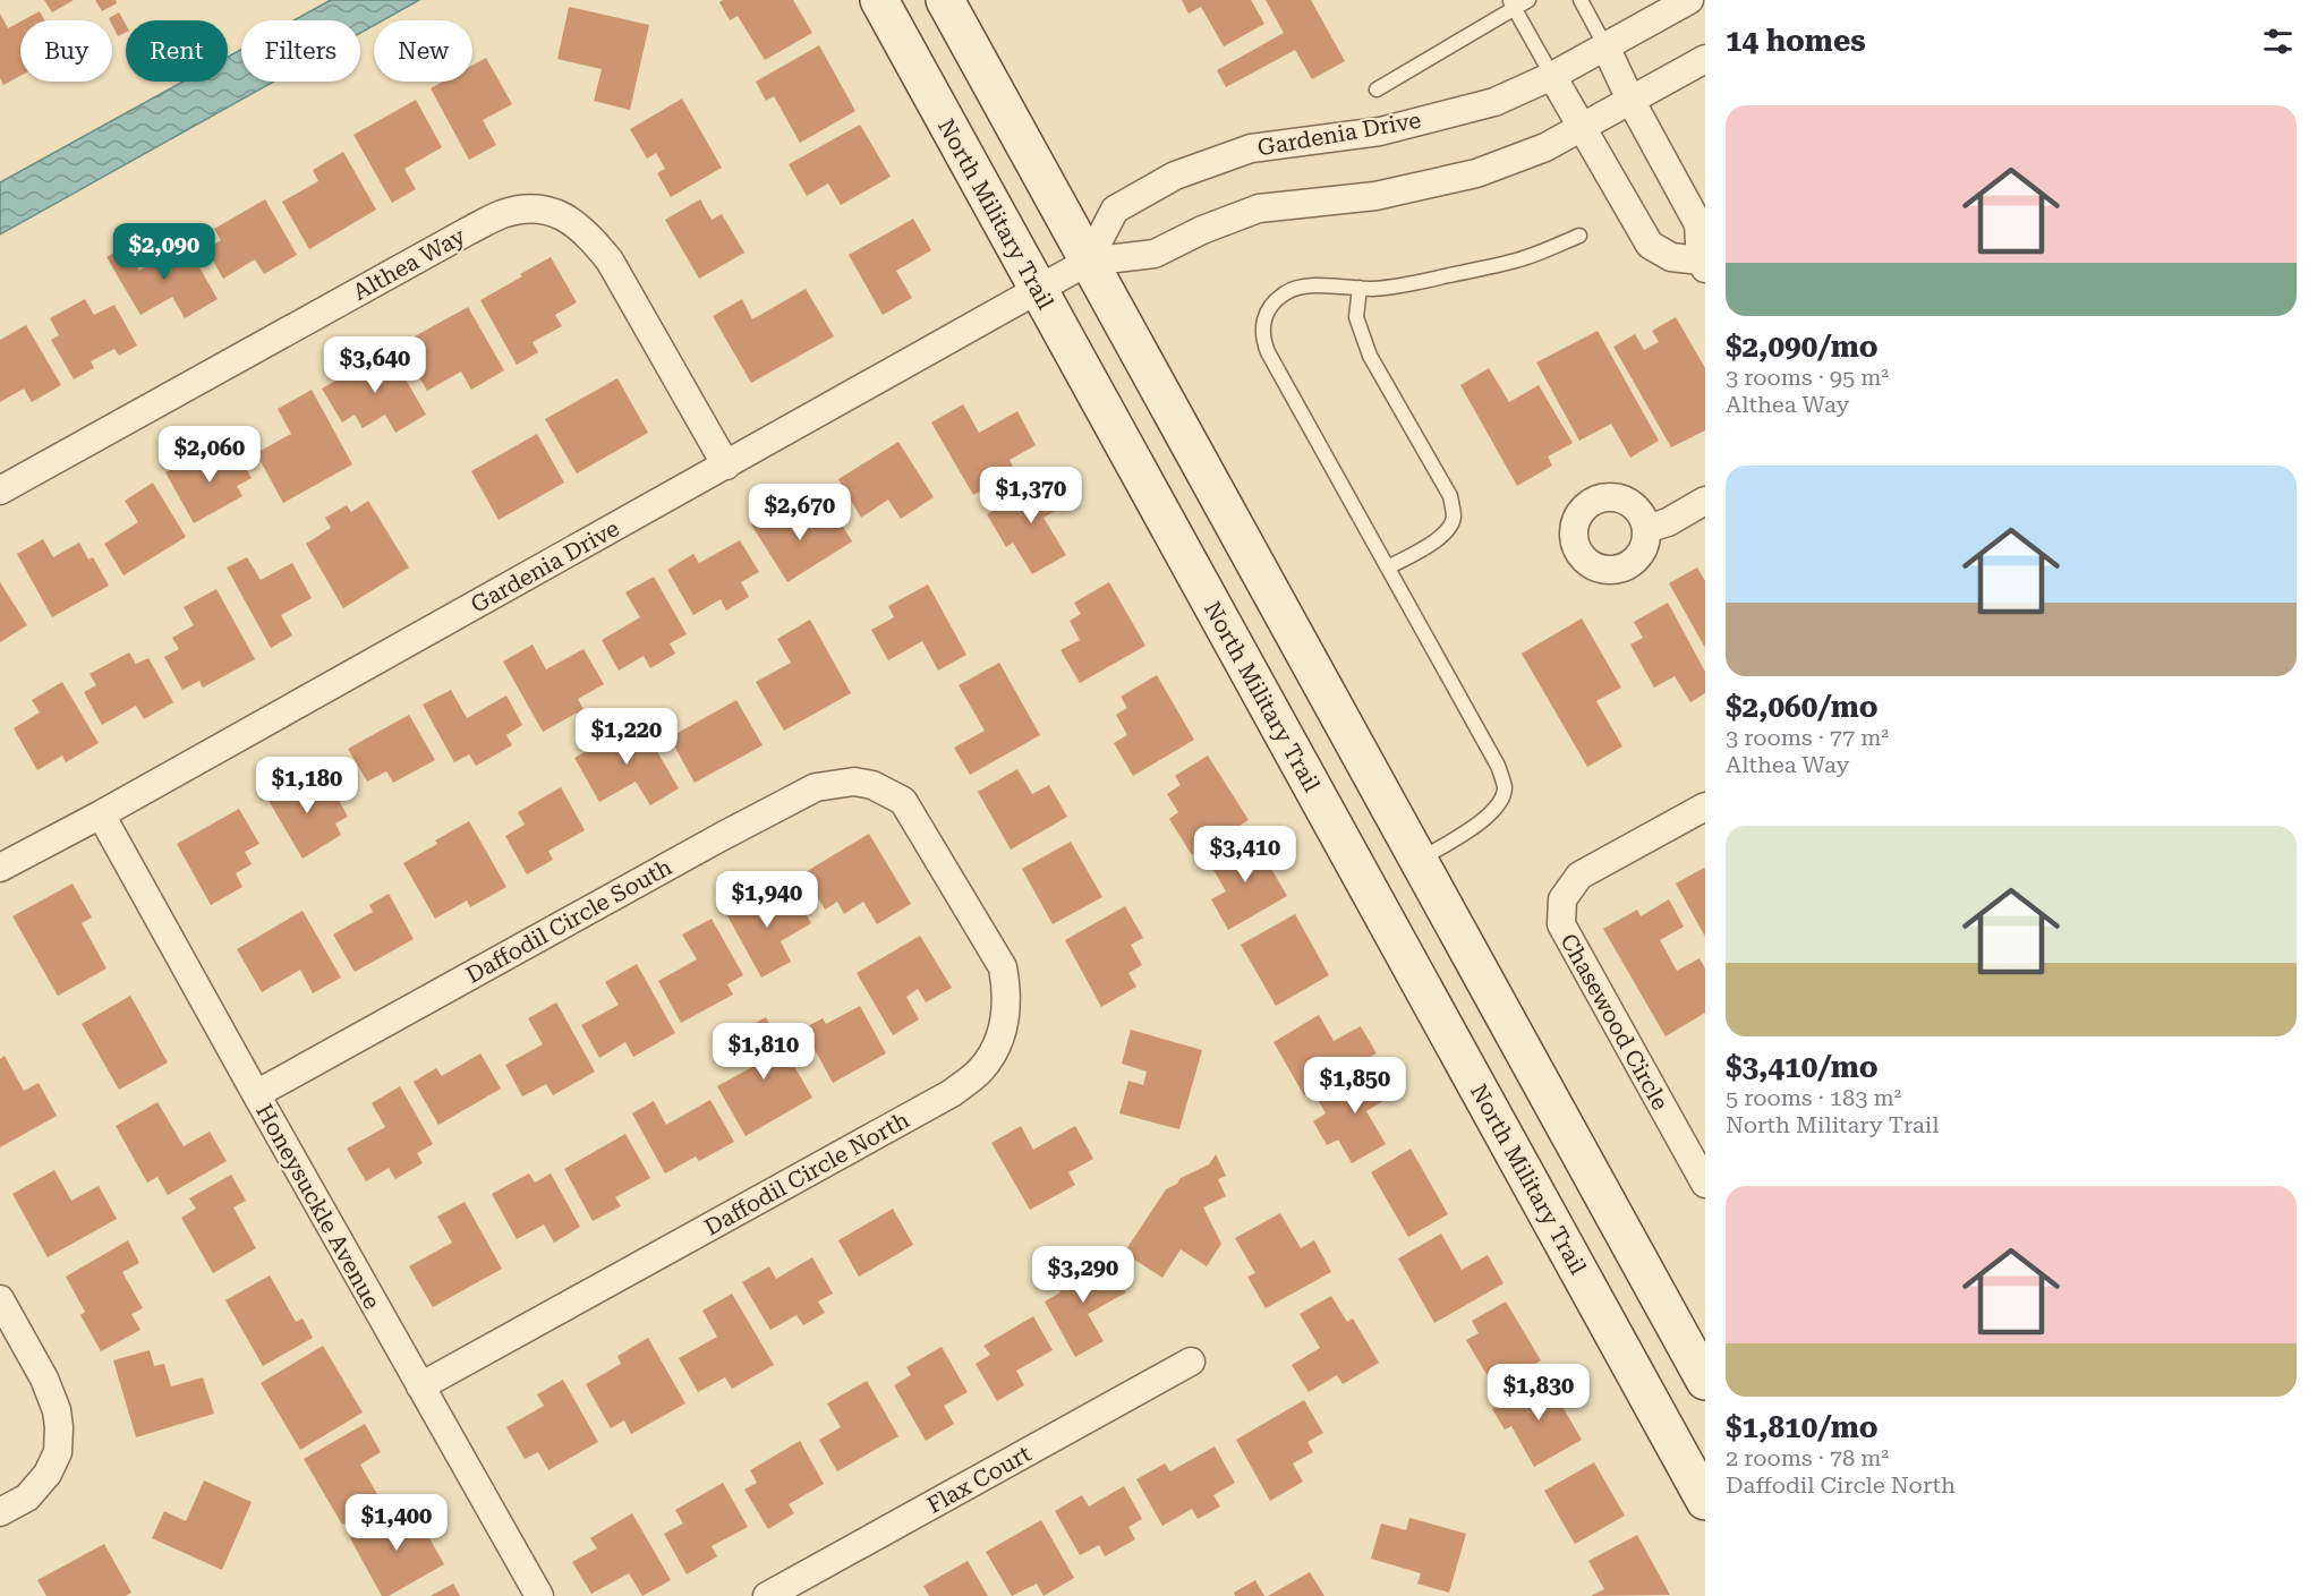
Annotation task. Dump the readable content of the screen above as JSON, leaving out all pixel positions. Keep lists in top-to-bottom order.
{
  "streets": {
    "main road": ["North Military Trail"],
    "street": [
      "Gardenia Drive",
      "Althea Way",
      "Daffodil Circle South",
      "Chasewood Circle",
      "Daffodil Circle North",
      "Honeysuckle Avenue",
      "Flax Court"
    ]
  },
  "crossings": [
    ["Gardenia Drive", "North Military Trail"],
    ["Gardenia Drive", "Althea Way"],
    ["Gardenia Drive", "Honeysuckle Avenue"],
    ["Daffodil Circle South", "Daffodil Circle North"],
    ["Daffodil Circle South", "Honeysuckle Avenue"],
    ["Daffodil Circle North", "Honeysuckle Avenue"]
  ],
  "page": {
    "heading": "14 homes",
    "chip": [
      "Buy",
      "Rent",
      "Filters",
      "New"
    ],
    "list": [
      {
        "name": "$2,090/mo",
        "note": "3 rooms · 95 m² · Althea Way"
      },
      {
        "name": "$2,060/mo",
        "note": "3 rooms · 77 m² · Althea Way"
      },
      {
        "name": "$3,410/mo",
        "note": "5 rooms · 183 m² · North Military Trail"
      },
      {
        "name": "$1,810/mo",
        "note": "2 rooms · 78 m² · Daffodil Circle North"
      }
    ],
    "price": [
      "$2,090",
      "$3,640",
      "$2,060",
      "$1,370",
      "$2,670",
      "$1,220",
      "$1,180",
      "$3,410",
      "$1,940",
      "$1,810",
      "$1,850",
      "$3,290",
      "$1,830",
      "$1,400"
    ]
  }
}
